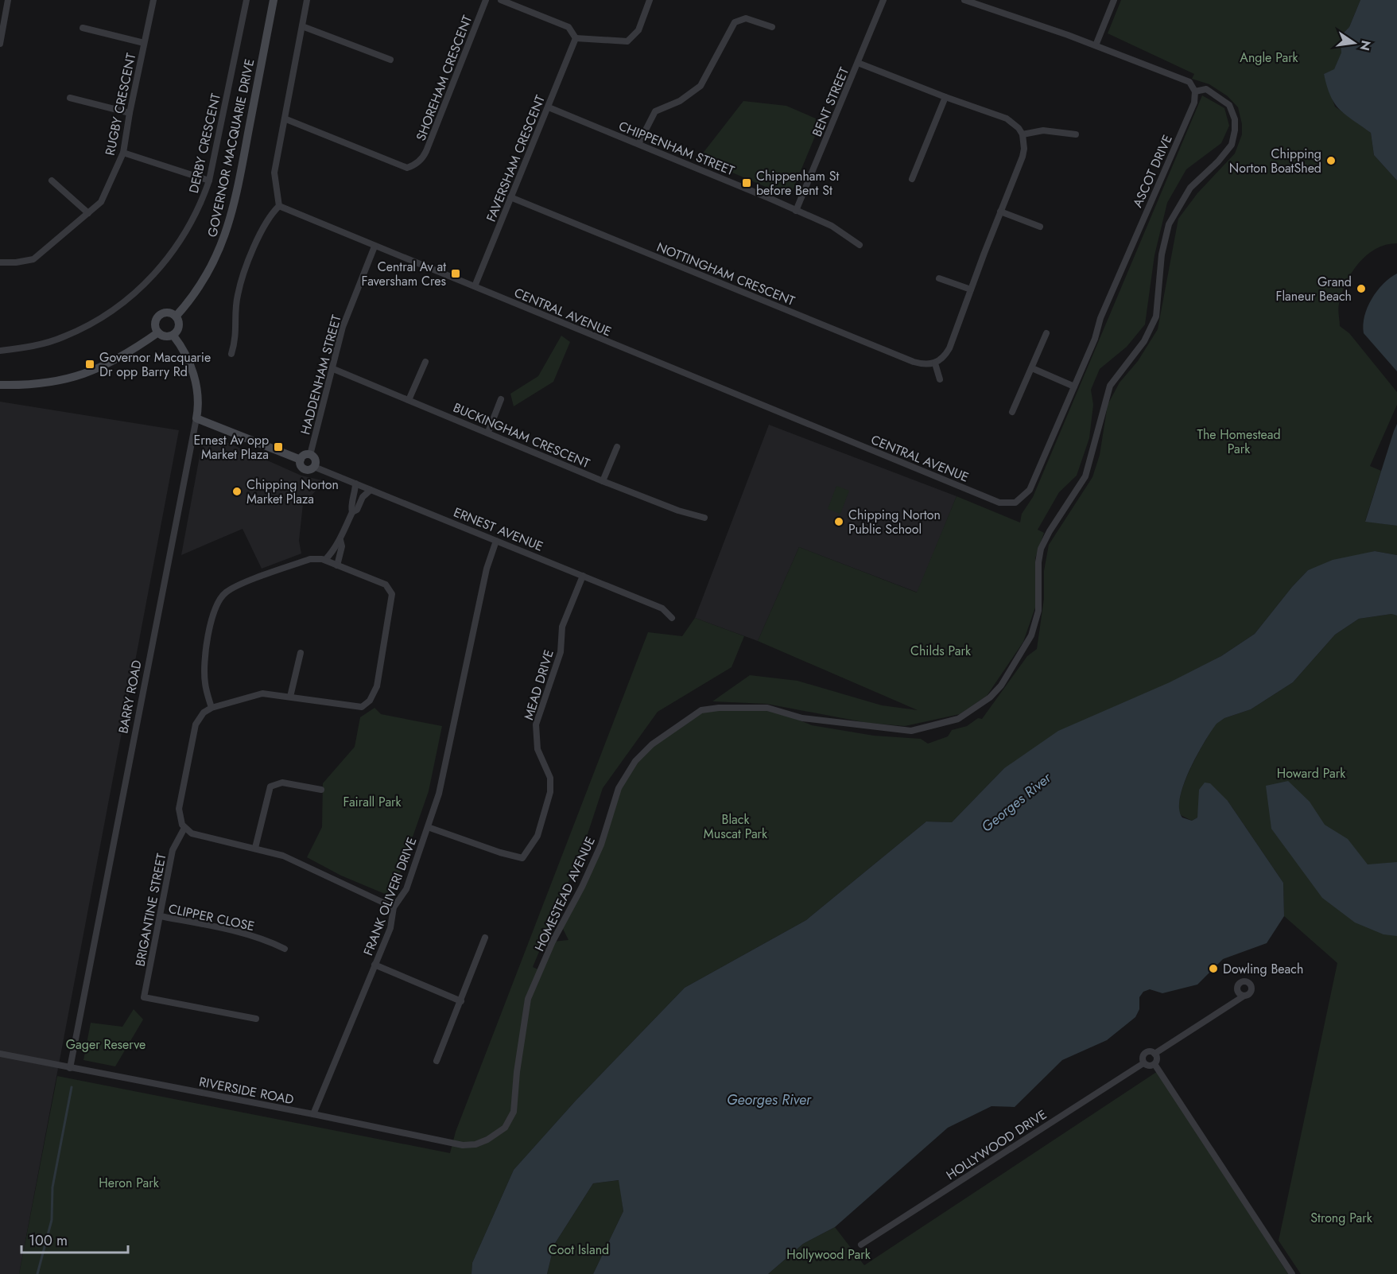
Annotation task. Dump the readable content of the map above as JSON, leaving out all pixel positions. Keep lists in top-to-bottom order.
{
  "streets": {
    "main road": ["GOVERNOR MACQUARIE DRIVE", "BARRY ROAD"],
    "street": [
      "SHOREHAM CRESCENT",
      "BENT STREET",
      "RUGBY CRESCENT",
      "DERBY CRESCENT",
      "CHIPPENHAM STREET",
      "FAVERSHAM CRESCENT",
      "ASCOT DRIVE",
      "NOTTINGHAM CRESCENT",
      "CENTRAL AVENUE",
      "HADDENHAM STREET",
      "BUCKINGHAM CRESCENT",
      "ERNEST AVENUE",
      "MEAD DRIVE",
      "HOMESTEAD AVENUE",
      "FRANK OLIVERI DRIVE",
      "BRIGANTINE STREET",
      "CLIPPER CLOSE",
      "RIVERSIDE ROAD",
      "HOLLYWOOD DRIVE"
    ]
  },
  "crossings": [
    ["BENT STREET", "CHIPPENHAM STREET"],
    ["GOVERNOR MACQUARIE DRIVE", "BARRY ROAD"],
    ["CHIPPENHAM STREET", "FAVERSHAM CRESCENT"],
    ["FAVERSHAM CRESCENT", "NOTTINGHAM CRESCENT"],
    ["FAVERSHAM CRESCENT", "CENTRAL AVENUE"],
    ["ASCOT DRIVE", "CENTRAL AVENUE"],
    ["ASCOT DRIVE", "HOMESTEAD AVENUE"],
    ["CENTRAL AVENUE", "HADDENHAM STREET"],
    ["HADDENHAM STREET", "BUCKINGHAM CRESCENT"],
    ["HADDENHAM STREET", "ERNEST AVENUE"],
    ["ERNEST AVENUE", "MEAD DRIVE"],
    ["ERNEST AVENUE", "FRANK OLIVERI DRIVE"],
    ["MEAD DRIVE", "FRANK OLIVERI DRIVE"],
    ["BARRY ROAD", "RIVERSIDE ROAD"],
    ["HOMESTEAD AVENUE", "RIVERSIDE ROAD"],
    ["FRANK OLIVERI DRIVE", "RIVERSIDE ROAD"],
    ["BRIGANTINE STREET", "CLIPPER CLOSE"]
  ],
  "water": ["Georges River"],
  "parks": [
    "Angle Park",
    "The Homestead Park",
    "Childs Park",
    "Howard Park",
    "Fairall Park",
    "Black Muscat Park",
    "Gager Reserve",
    "Heron Park",
    "Strong Park",
    "Coot Island",
    "Hollywood Park"
  ],
  "places": {
    "other": [
      "Chipping Norton BoatShed",
      "Grand Flaneur Beach",
      "Chipping Norton Market Plaza",
      "Chipping Norton Public School",
      "Dowling Beach"
    ],
    "transit": [
      "Chippenham St before Bent St",
      "Central Av at Faversham Cres",
      "Governor Macquarie Dr opp Barry Rd",
      "Ernest Av opp Market Plaza"
    ]
  },
  "scale_bar": "100 m",
  "north": "right"
}
